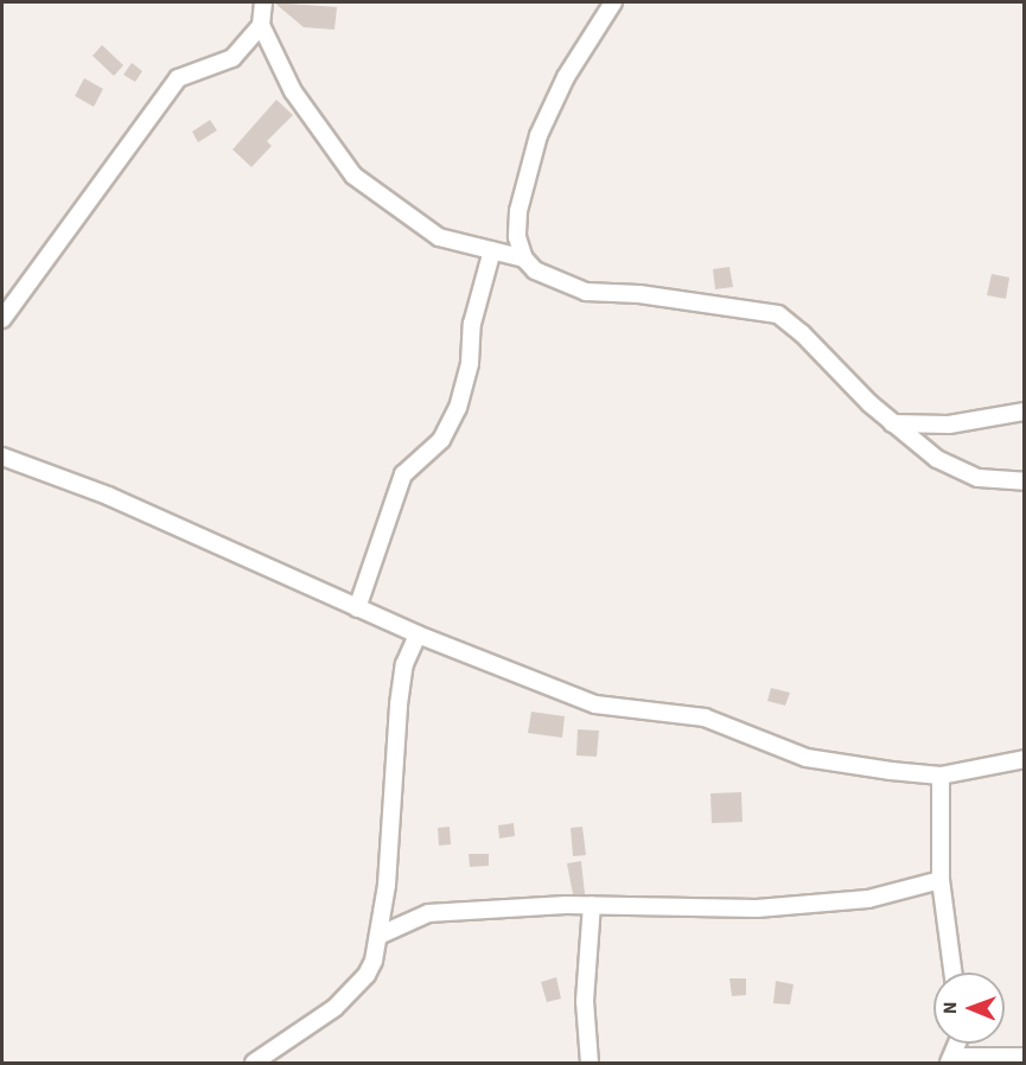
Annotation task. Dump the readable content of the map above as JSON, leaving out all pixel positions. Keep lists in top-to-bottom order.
{
  "north": "left"
}
